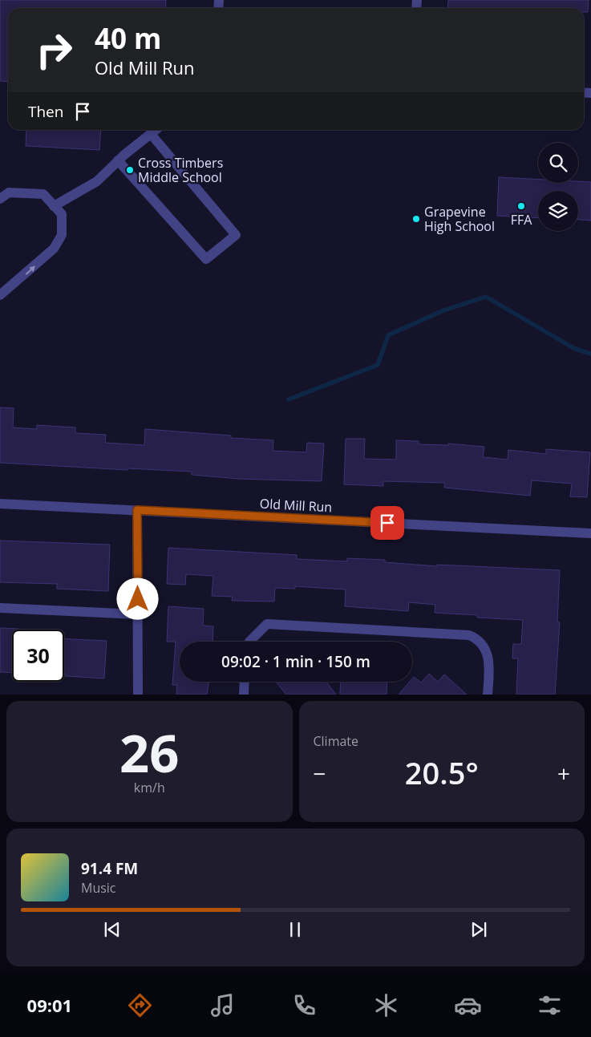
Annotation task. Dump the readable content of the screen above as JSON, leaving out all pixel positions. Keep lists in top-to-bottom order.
{
  "streets": {
    "street": ["Old Mill Run"]
  },
  "places": ["Cross Timbers Middle School", "FFA", "Grapevine High School"],
  "page": {
    "turn": ["40 m", "Old Mill Run"],
    "then": "Then",
    "limit": "30",
    "trip": "09:02 · 1 min · 150 m",
    "tile": [
      ["26", "km/h"],
      "Climate"
    ],
    "heat": ["−", "20.5°", "+"],
    "song": ["91.4 FM", "Music"],
    "tabs": "09:01"
  }
}
